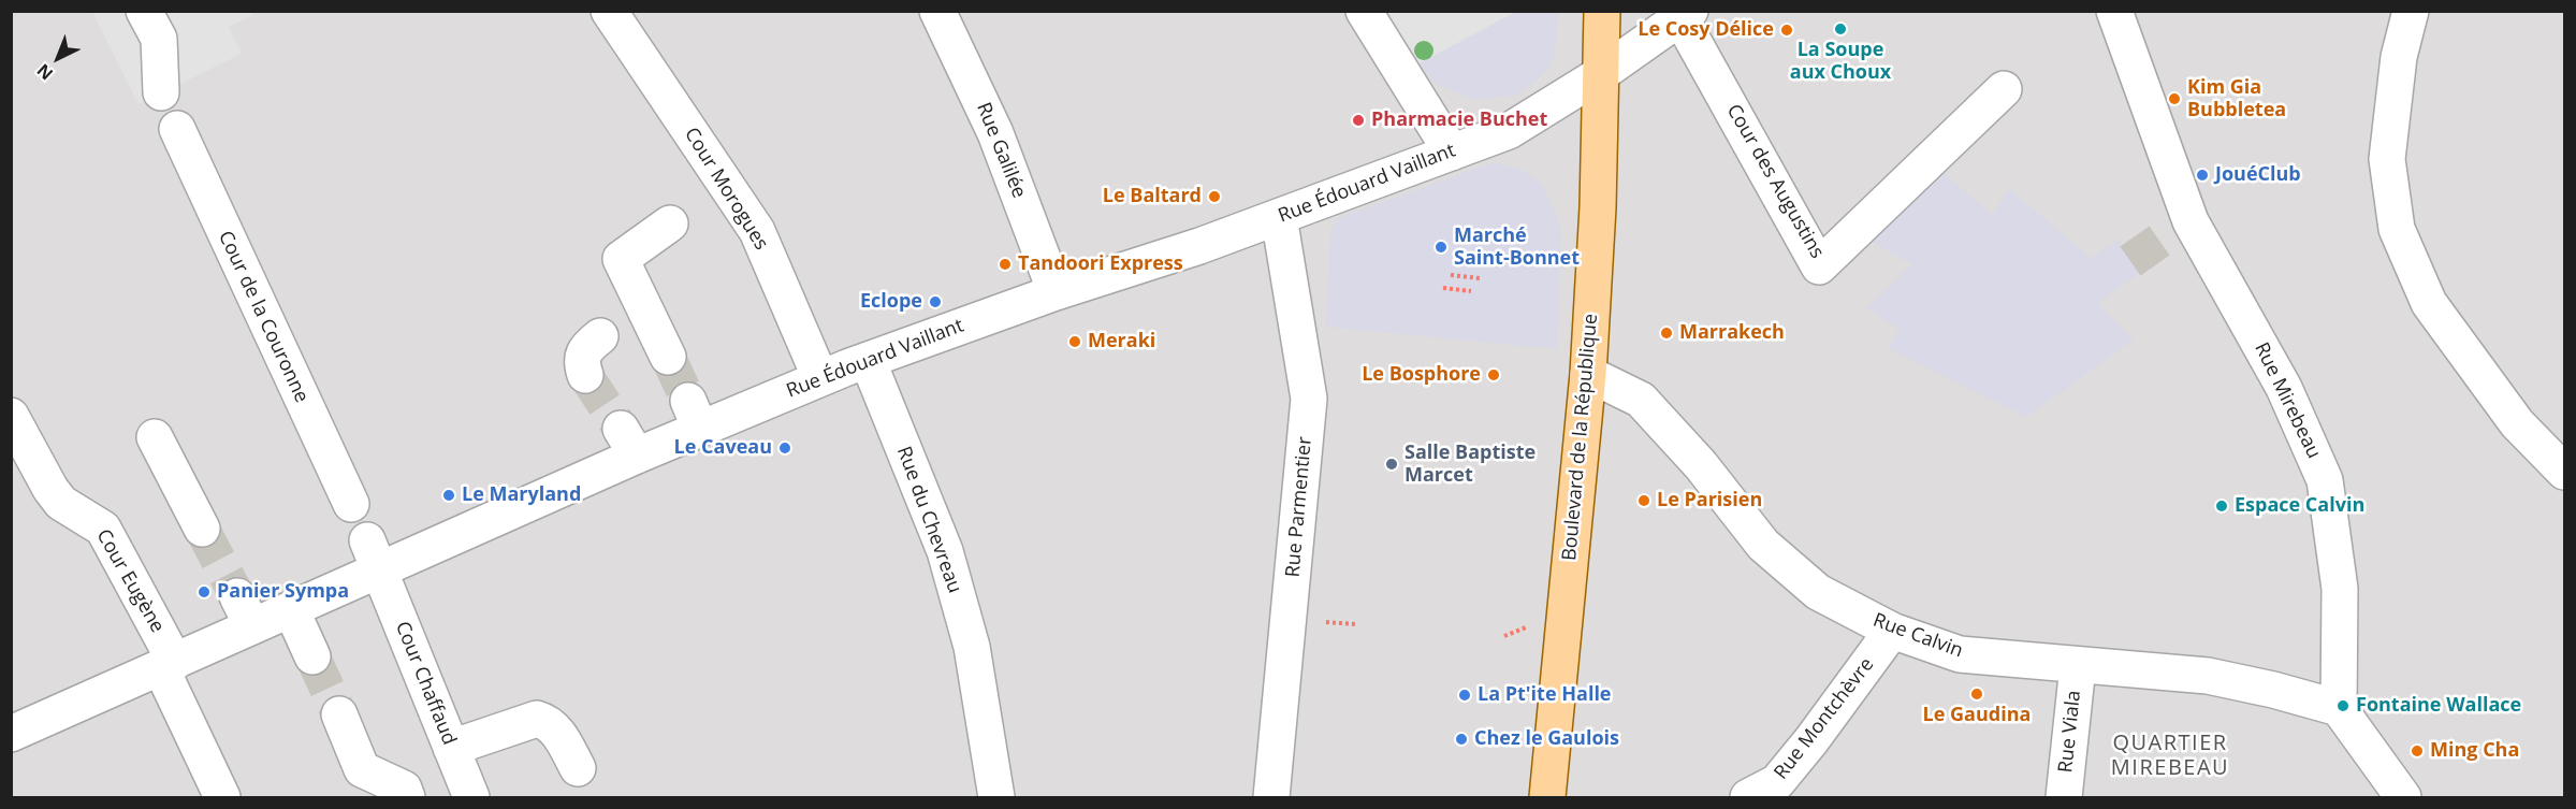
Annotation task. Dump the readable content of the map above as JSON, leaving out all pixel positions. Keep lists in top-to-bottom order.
{
  "streets": {
    "main road": ["Boulevard de la République"],
    "street": [
      "Rue Galilée",
      "Cour des Augustins",
      "Rue Édouard Vaillant",
      "Cour Morogues",
      "Cour de la Couronne",
      "Rue Mirebeau",
      "Rue Parmentier",
      "Rue du Chevreau",
      "Cour Eugène",
      "Rue Calvin",
      "Cour Chaffaud",
      "Rue Montchèvre",
      "Rue Viala"
    ]
  },
  "crossings": [
    ["Rue Galilée", "Rue Édouard Vaillant"],
    ["Cour des Augustins", "Rue Édouard Vaillant"],
    ["Rue Édouard Vaillant", "Cour Morogues"],
    ["Rue Édouard Vaillant", "Boulevard de la République"],
    ["Rue Édouard Vaillant", "Rue Parmentier"],
    ["Rue Édouard Vaillant", "Rue du Chevreau"],
    ["Rue Édouard Vaillant", "Cour Eugène"],
    ["Rue Édouard Vaillant", "Cour Chaffaud"],
    ["Rue Mirebeau", "Rue Calvin"],
    ["Boulevard de la République", "Rue Calvin"],
    ["Rue Calvin", "Rue Montchèvre"],
    ["Rue Calvin", "Rue Viala"]
  ],
  "districts": ["QUARTIER MIREBEAU"],
  "places": [
    "La Soupe aux Choux",
    "Le Cosy Délice",
    "Kim Gia Bubbletea",
    "Pharmacie Buchet",
    "JouéClub",
    "Le Baltard",
    "Marché Saint-Bonnet",
    "Tandoori Express",
    "Eclope",
    "Marrakech",
    "Meraki",
    "Le Bosphore",
    "Le Caveau",
    "Salle Baptiste Marcet",
    "Le Maryland",
    "Le Parisien",
    "Espace Calvin",
    "Panier Sympa",
    "Le Gaudina",
    "La Pt'ite Halle",
    "Fontaine Wallace",
    "Chez le Gaulois",
    "Ming Cha"
  ],
  "north": "bottom left"
}
